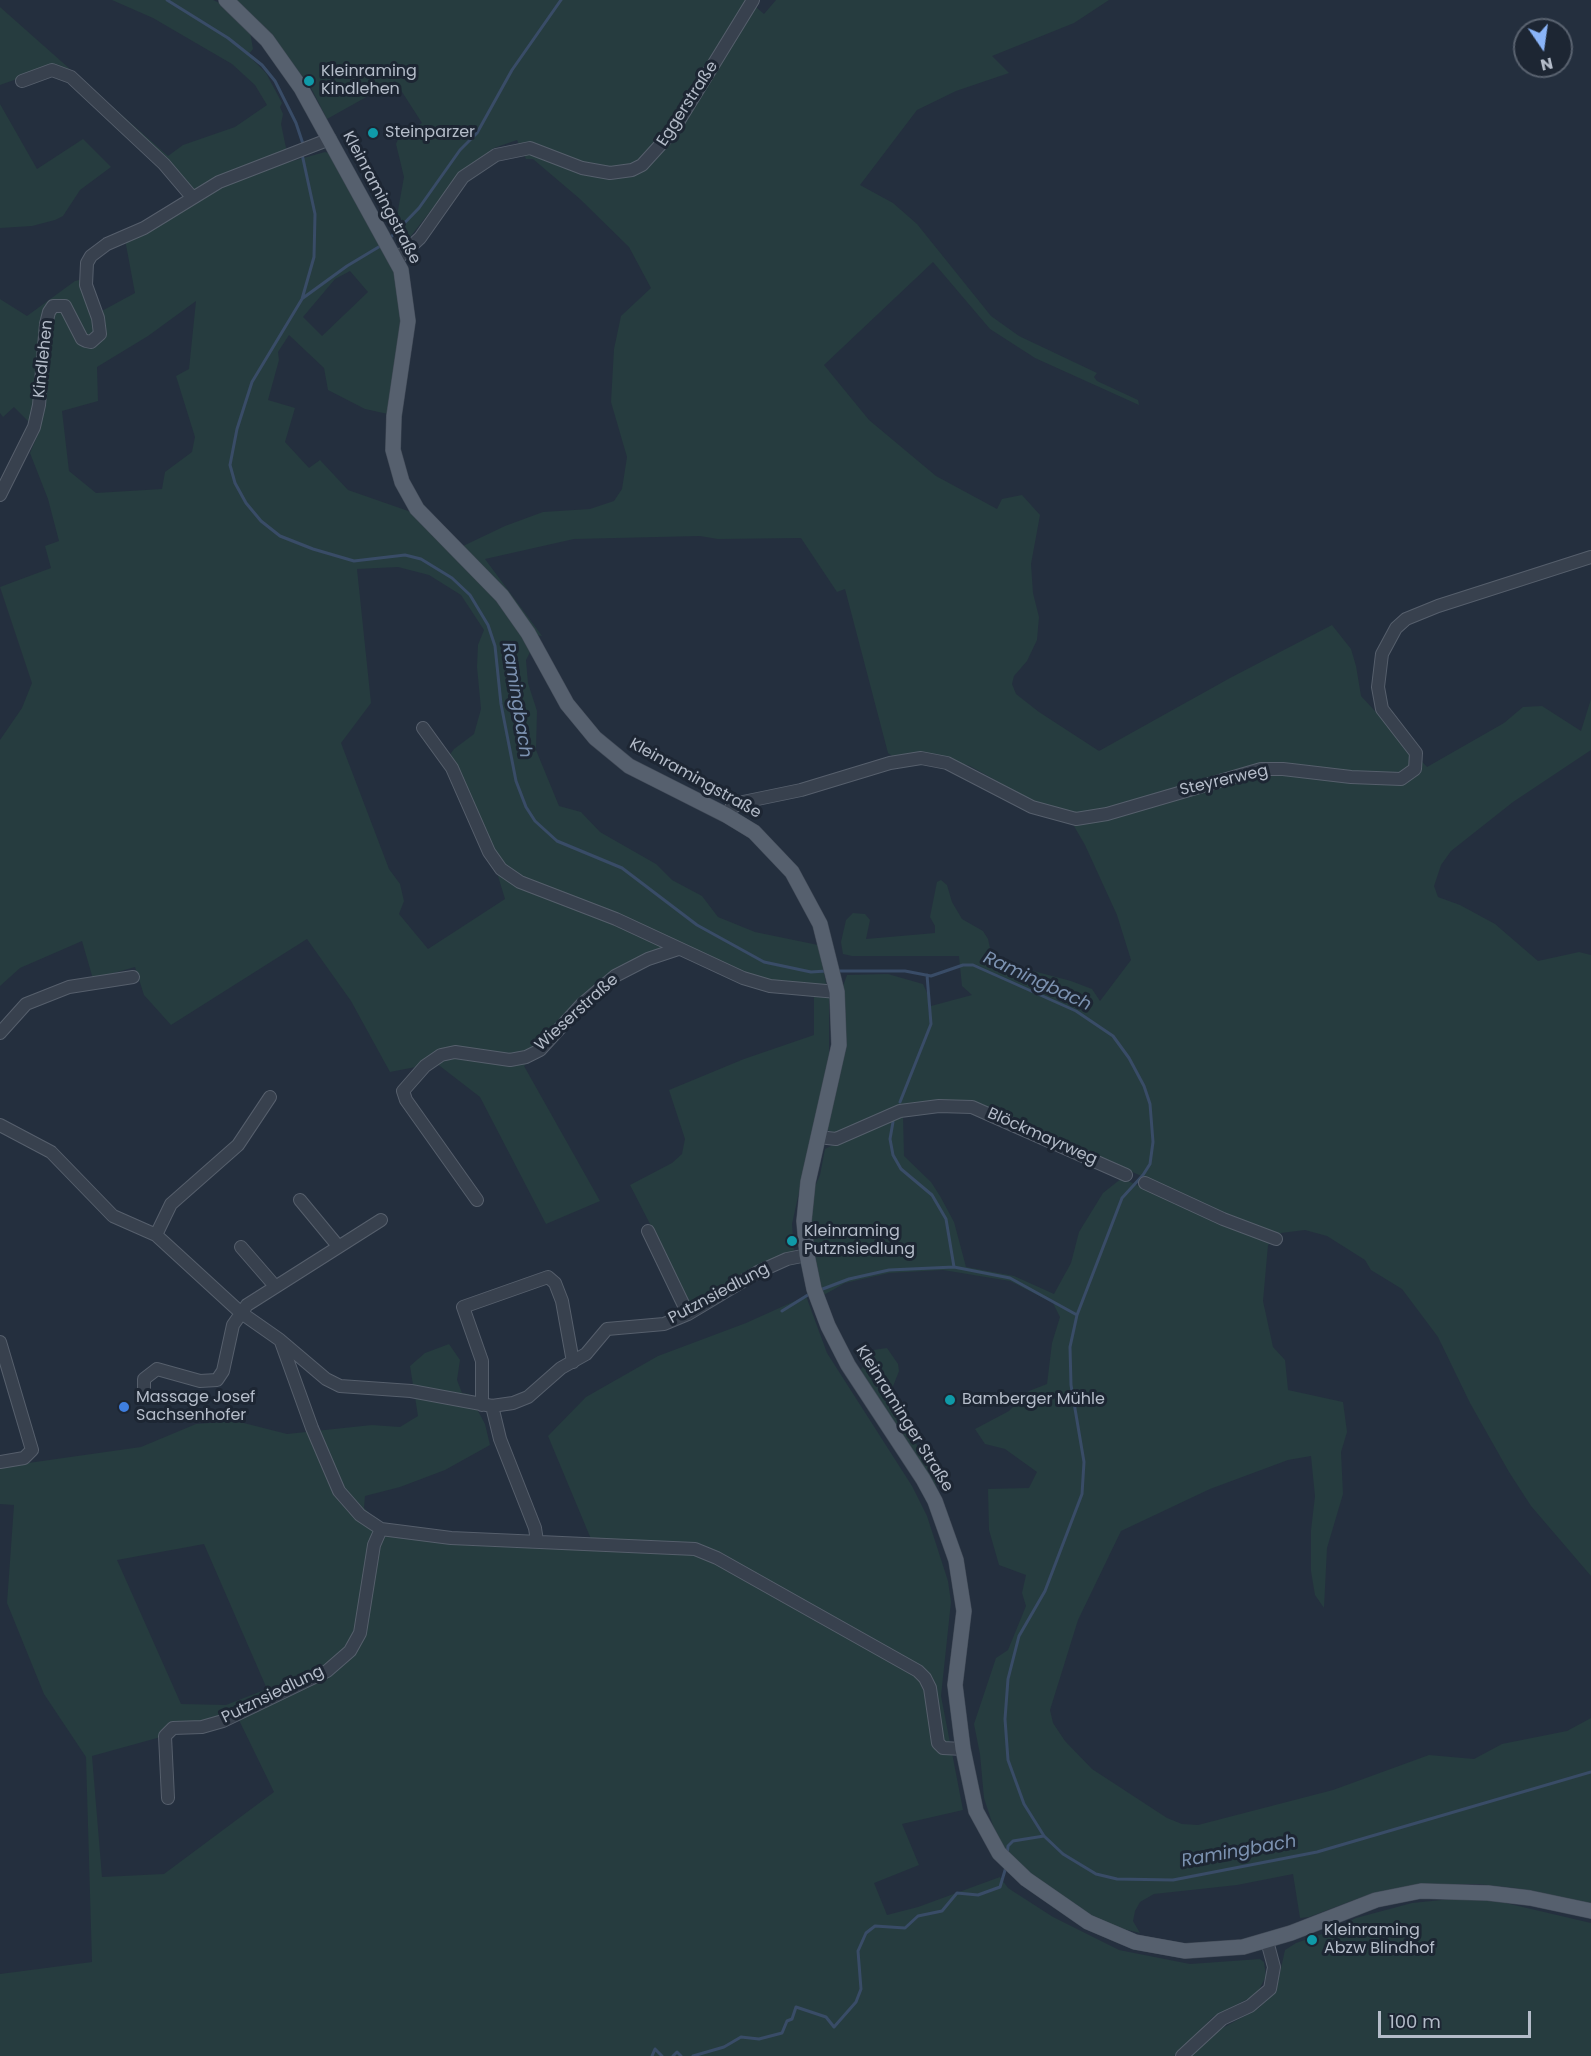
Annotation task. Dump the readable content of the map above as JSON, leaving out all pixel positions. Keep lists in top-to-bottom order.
{
  "streets": {
    "main road": ["Kleinramingstraße", "Kleinraminger Straße"],
    "street": [
      "Eggerstraße",
      "Kindlehen",
      "Steyrerweg",
      "Wieserstraße",
      "Blöckmayrweg",
      "Putznsiedlung"
    ]
  },
  "crossings": [
    ["Eggerstraße", "Kleinramingstraße"],
    ["Kleinramingstraße", "Kindlehen"],
    ["Kleinramingstraße", "Steyrerweg"],
    ["Kleinramingstraße", "Kleinraminger Straße"],
    ["Blöckmayrweg", "Kleinraminger Straße"],
    ["Putznsiedlung", "Kleinraminger Straße"]
  ],
  "water": ["Ramingbach"],
  "places": [
    "Kleinraming Kindlehen",
    "Steinparzer",
    "Kleinraming Putznsiedlung",
    "Bamberger Mühle",
    "Massage Josef Sachsenhofer",
    "Kleinraming Abzw Blindhof"
  ],
  "scale_bar": "100 m",
  "north": "bottom"
}
